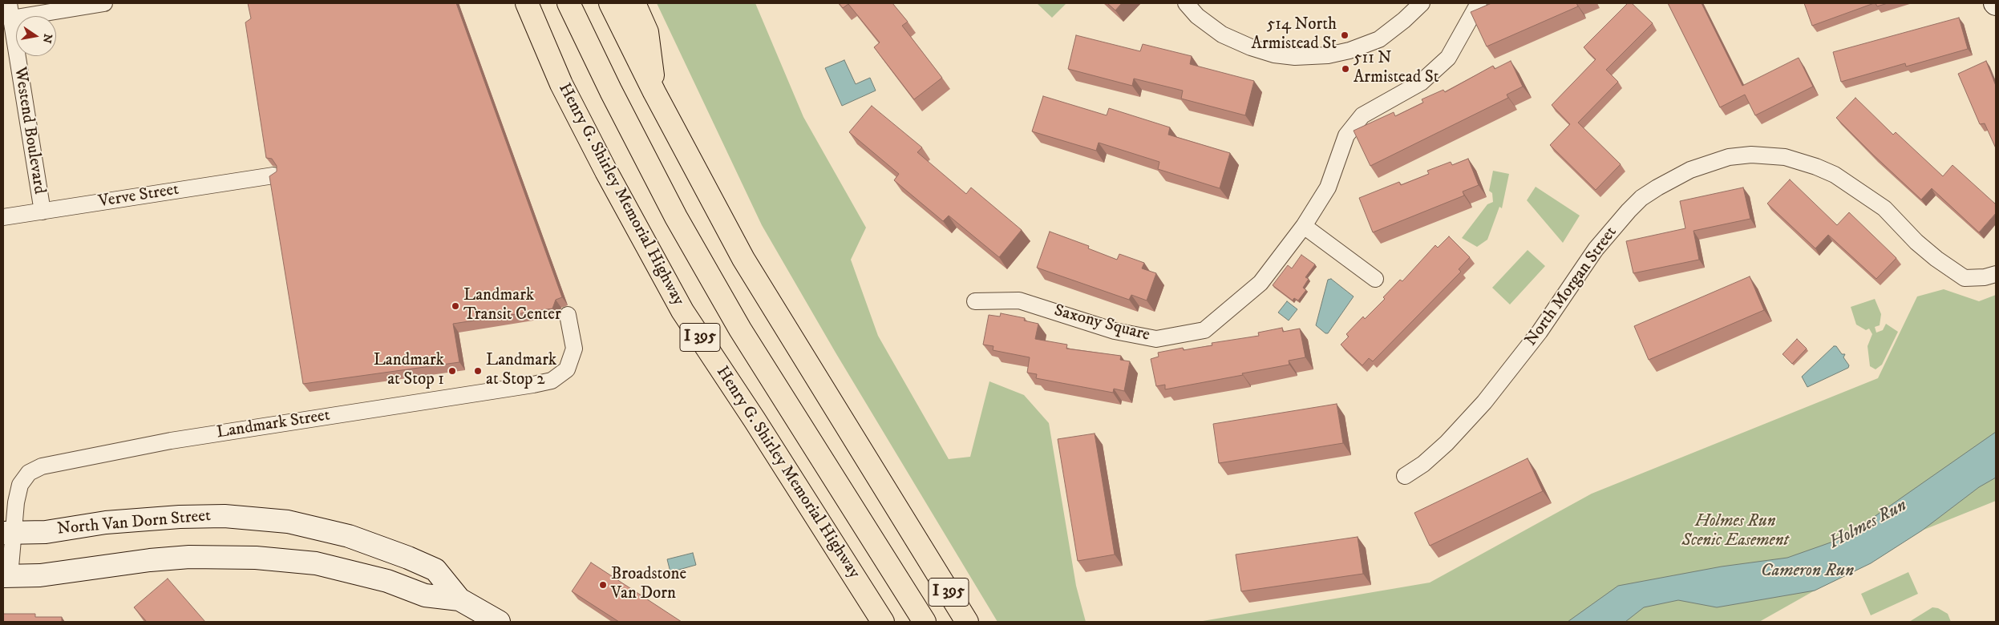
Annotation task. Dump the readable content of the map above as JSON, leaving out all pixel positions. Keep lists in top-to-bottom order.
{
  "streets": {
    "highway": ["Henry G. Shirley Memorial Highway", "I 395"],
    "main road": ["North Van Dorn Street"],
    "street": [
      "Westend Boulevard",
      "Verve Street",
      "North Morgan Street",
      "Saxony Square",
      "Landmark Street"
    ]
  },
  "crossings": [
    ["Westend Boulevard", "Verve Street"],
    ["Landmark Street", "North Van Dorn Street"]
  ],
  "water": ["Holmes Run", "Cameron Run"],
  "parks": ["Holmes Run Scenic Easement"],
  "places": [
    "514 North Armistead St",
    "511 N Armistead St",
    "Landmark Transit Center",
    "Landmark at Stop 1",
    "Landmark at Stop 2",
    "Broadstone Van Dorn"
  ],
  "north": "right"
}
